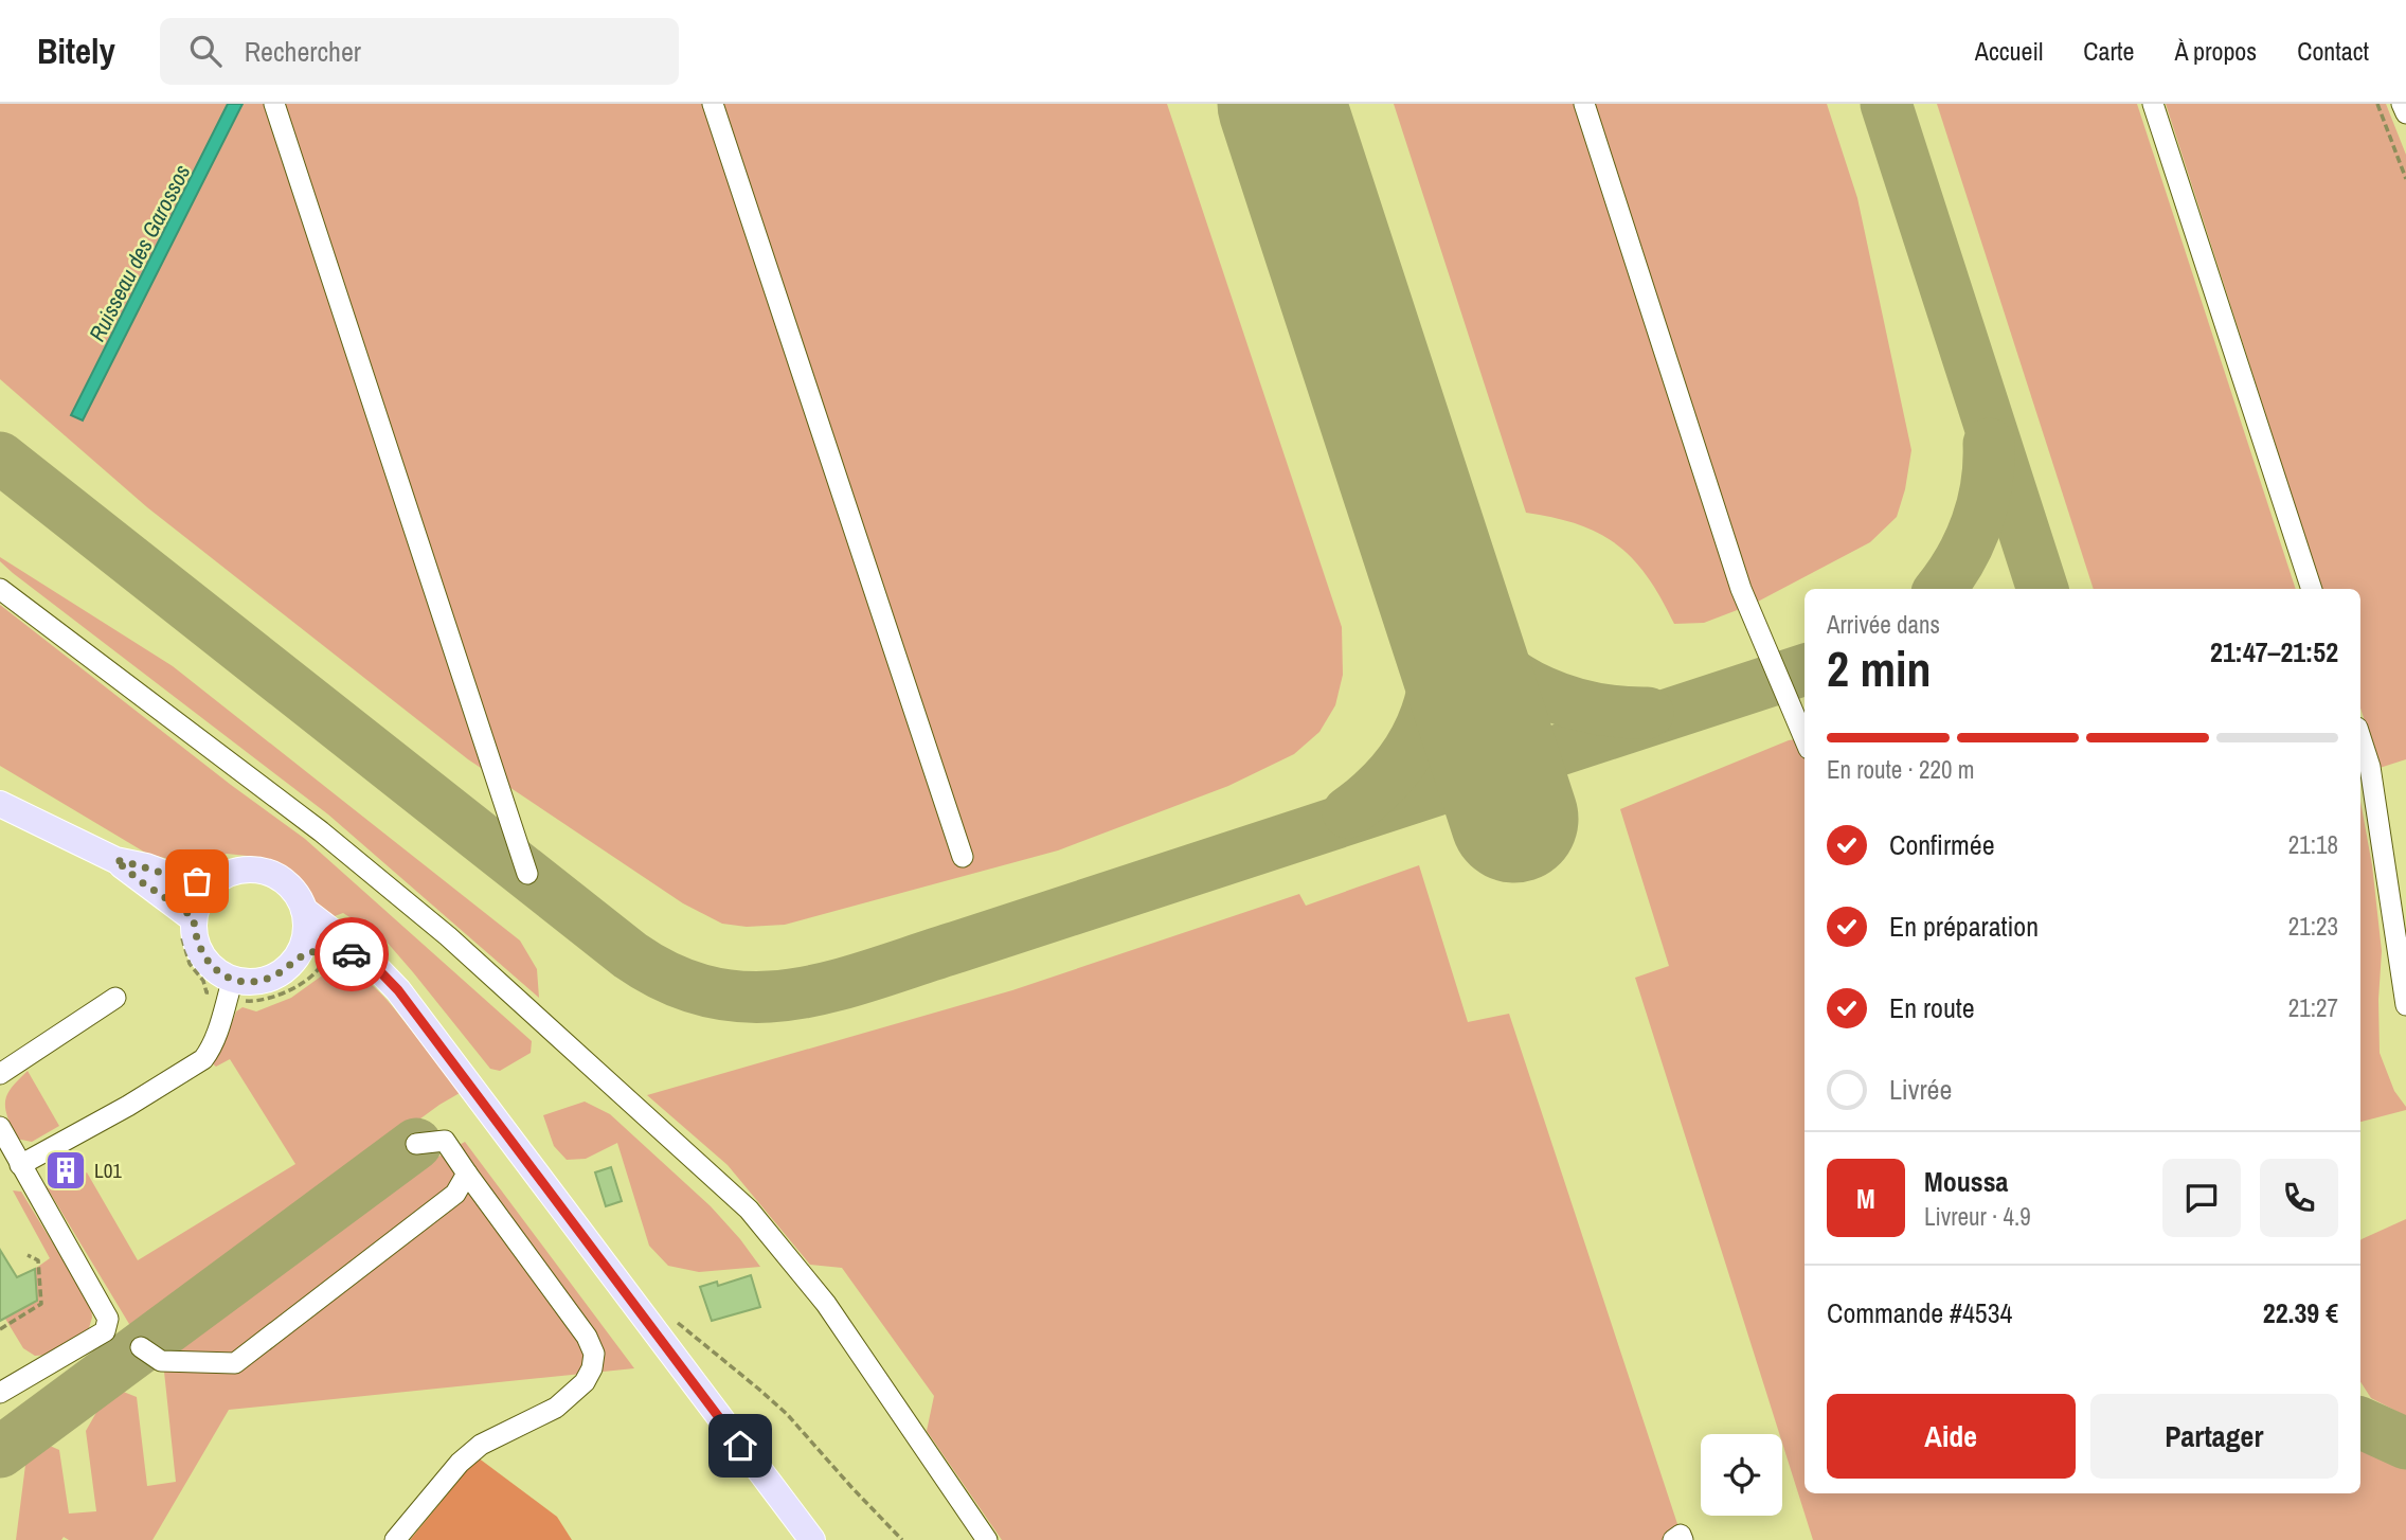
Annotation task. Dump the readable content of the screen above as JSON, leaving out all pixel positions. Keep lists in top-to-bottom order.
{
  "water": ["Ruisseau des Garossos"],
  "places": {
    "building": ["L01"]
  },
  "page": {
    "header": "Bitely",
    "search": "Rechercher",
    "nav": [
      "Accueil",
      "Carte",
      "À propos",
      "Contact"
    ],
    "heading": ["2 min", "Arrivée dans", "21:47–21:52"],
    "panel": [
      "Moussa",
      "Livreur · 4.9",
      "Commande #4534",
      "22.39 €"
    ],
    "bar": "En route · 220 m",
    "list": [
      ["Confirmée", "21:18"],
      ["En préparation", "21:23"],
      ["En route", "21:27"],
      "Livrée"
    ],
    "round": "M",
    "buttons": ["Aide", "Partager"]
  }
}
